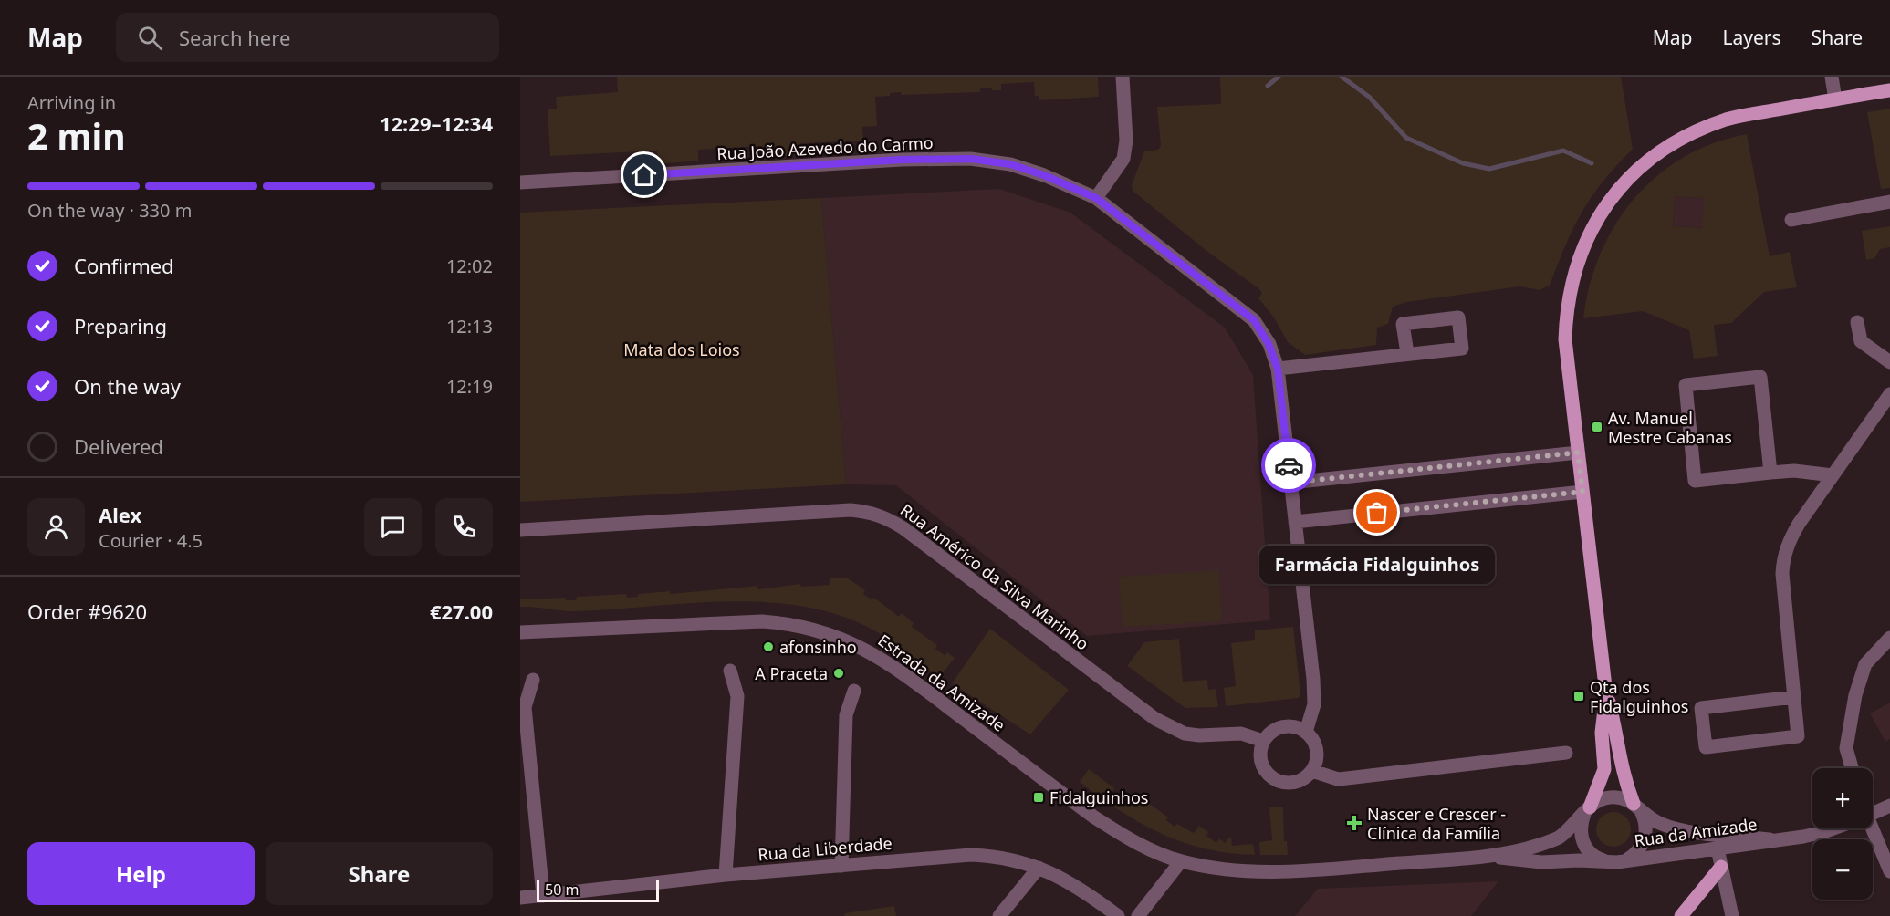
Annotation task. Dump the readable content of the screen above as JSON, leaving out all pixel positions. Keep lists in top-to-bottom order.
{
  "streets": {
    "street": [
      "Rua João Azevedo do Carmo",
      "Rua Américo da Silva Marinho",
      "Estrada da Amizade",
      "Rua da Amizade",
      "Rua da Liberdade"
    ]
  },
  "crossings": [
    ["Rua João Azevedo do Carmo", "Rua Américo da Silva Marinho"],
    ["Estrada da Amizade", "Rua da Amizade"]
  ],
  "parks": ["Mata dos Loios"],
  "places": {
    "transit": ["Av. Manuel Mestre Cabanas", "Qta dos Fidalguinhos", "Fidalguinhos"],
    "other": ["Farmácia Fidalguinhos", "afonsinho", "A Praceta"],
    "health": ["Nascer e Crescer - Clínica da Família"]
  },
  "scale_bar": "50 m",
  "page": {
    "header": "Map",
    "search": "Search here",
    "nav": ["Map", "Layers", "Share"],
    "heading": ["2 min", "Arriving in", "12:29–12:34"],
    "panel": [
      "Alex",
      "Courier · 4.5",
      "Order #9620",
      "€27.00"
    ],
    "bar": "On the way · 330 m",
    "list": [
      ["Confirmed", "12:02"],
      ["Preparing", "12:13"],
      ["On the way", "12:19"],
      "Delivered"
    ],
    "bubble": "Farmácia Fidalguinhos",
    "map_buttons": ["+", "−"],
    "buttons": ["Help", "Share"],
    "scale": "50 m"
  }
}
